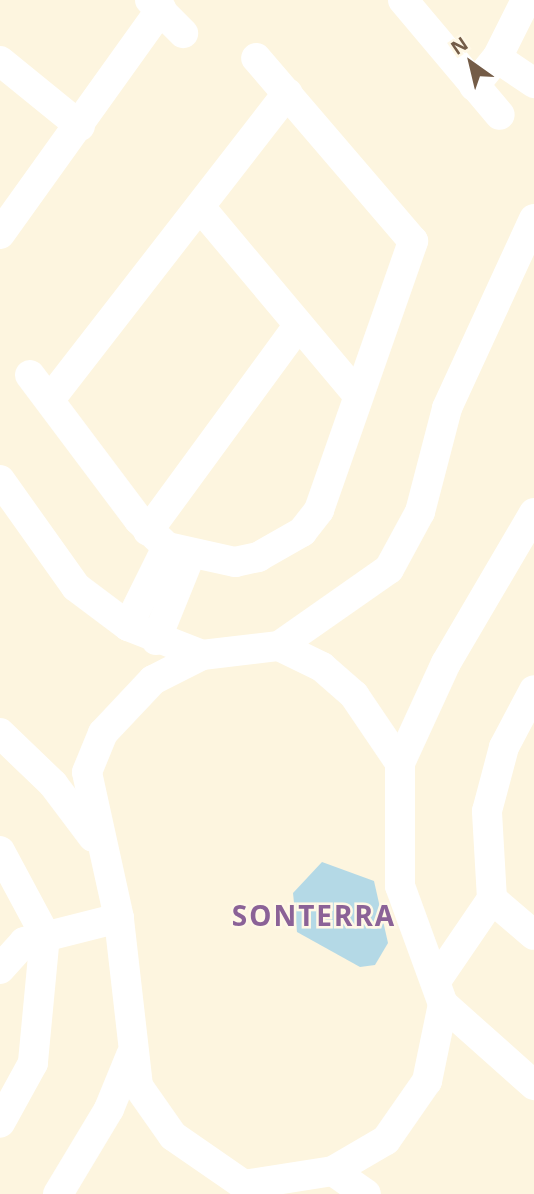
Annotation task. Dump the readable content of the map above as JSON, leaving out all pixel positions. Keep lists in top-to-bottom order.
{
  "districts": ["SONTERRA"],
  "north": "top left"
}
